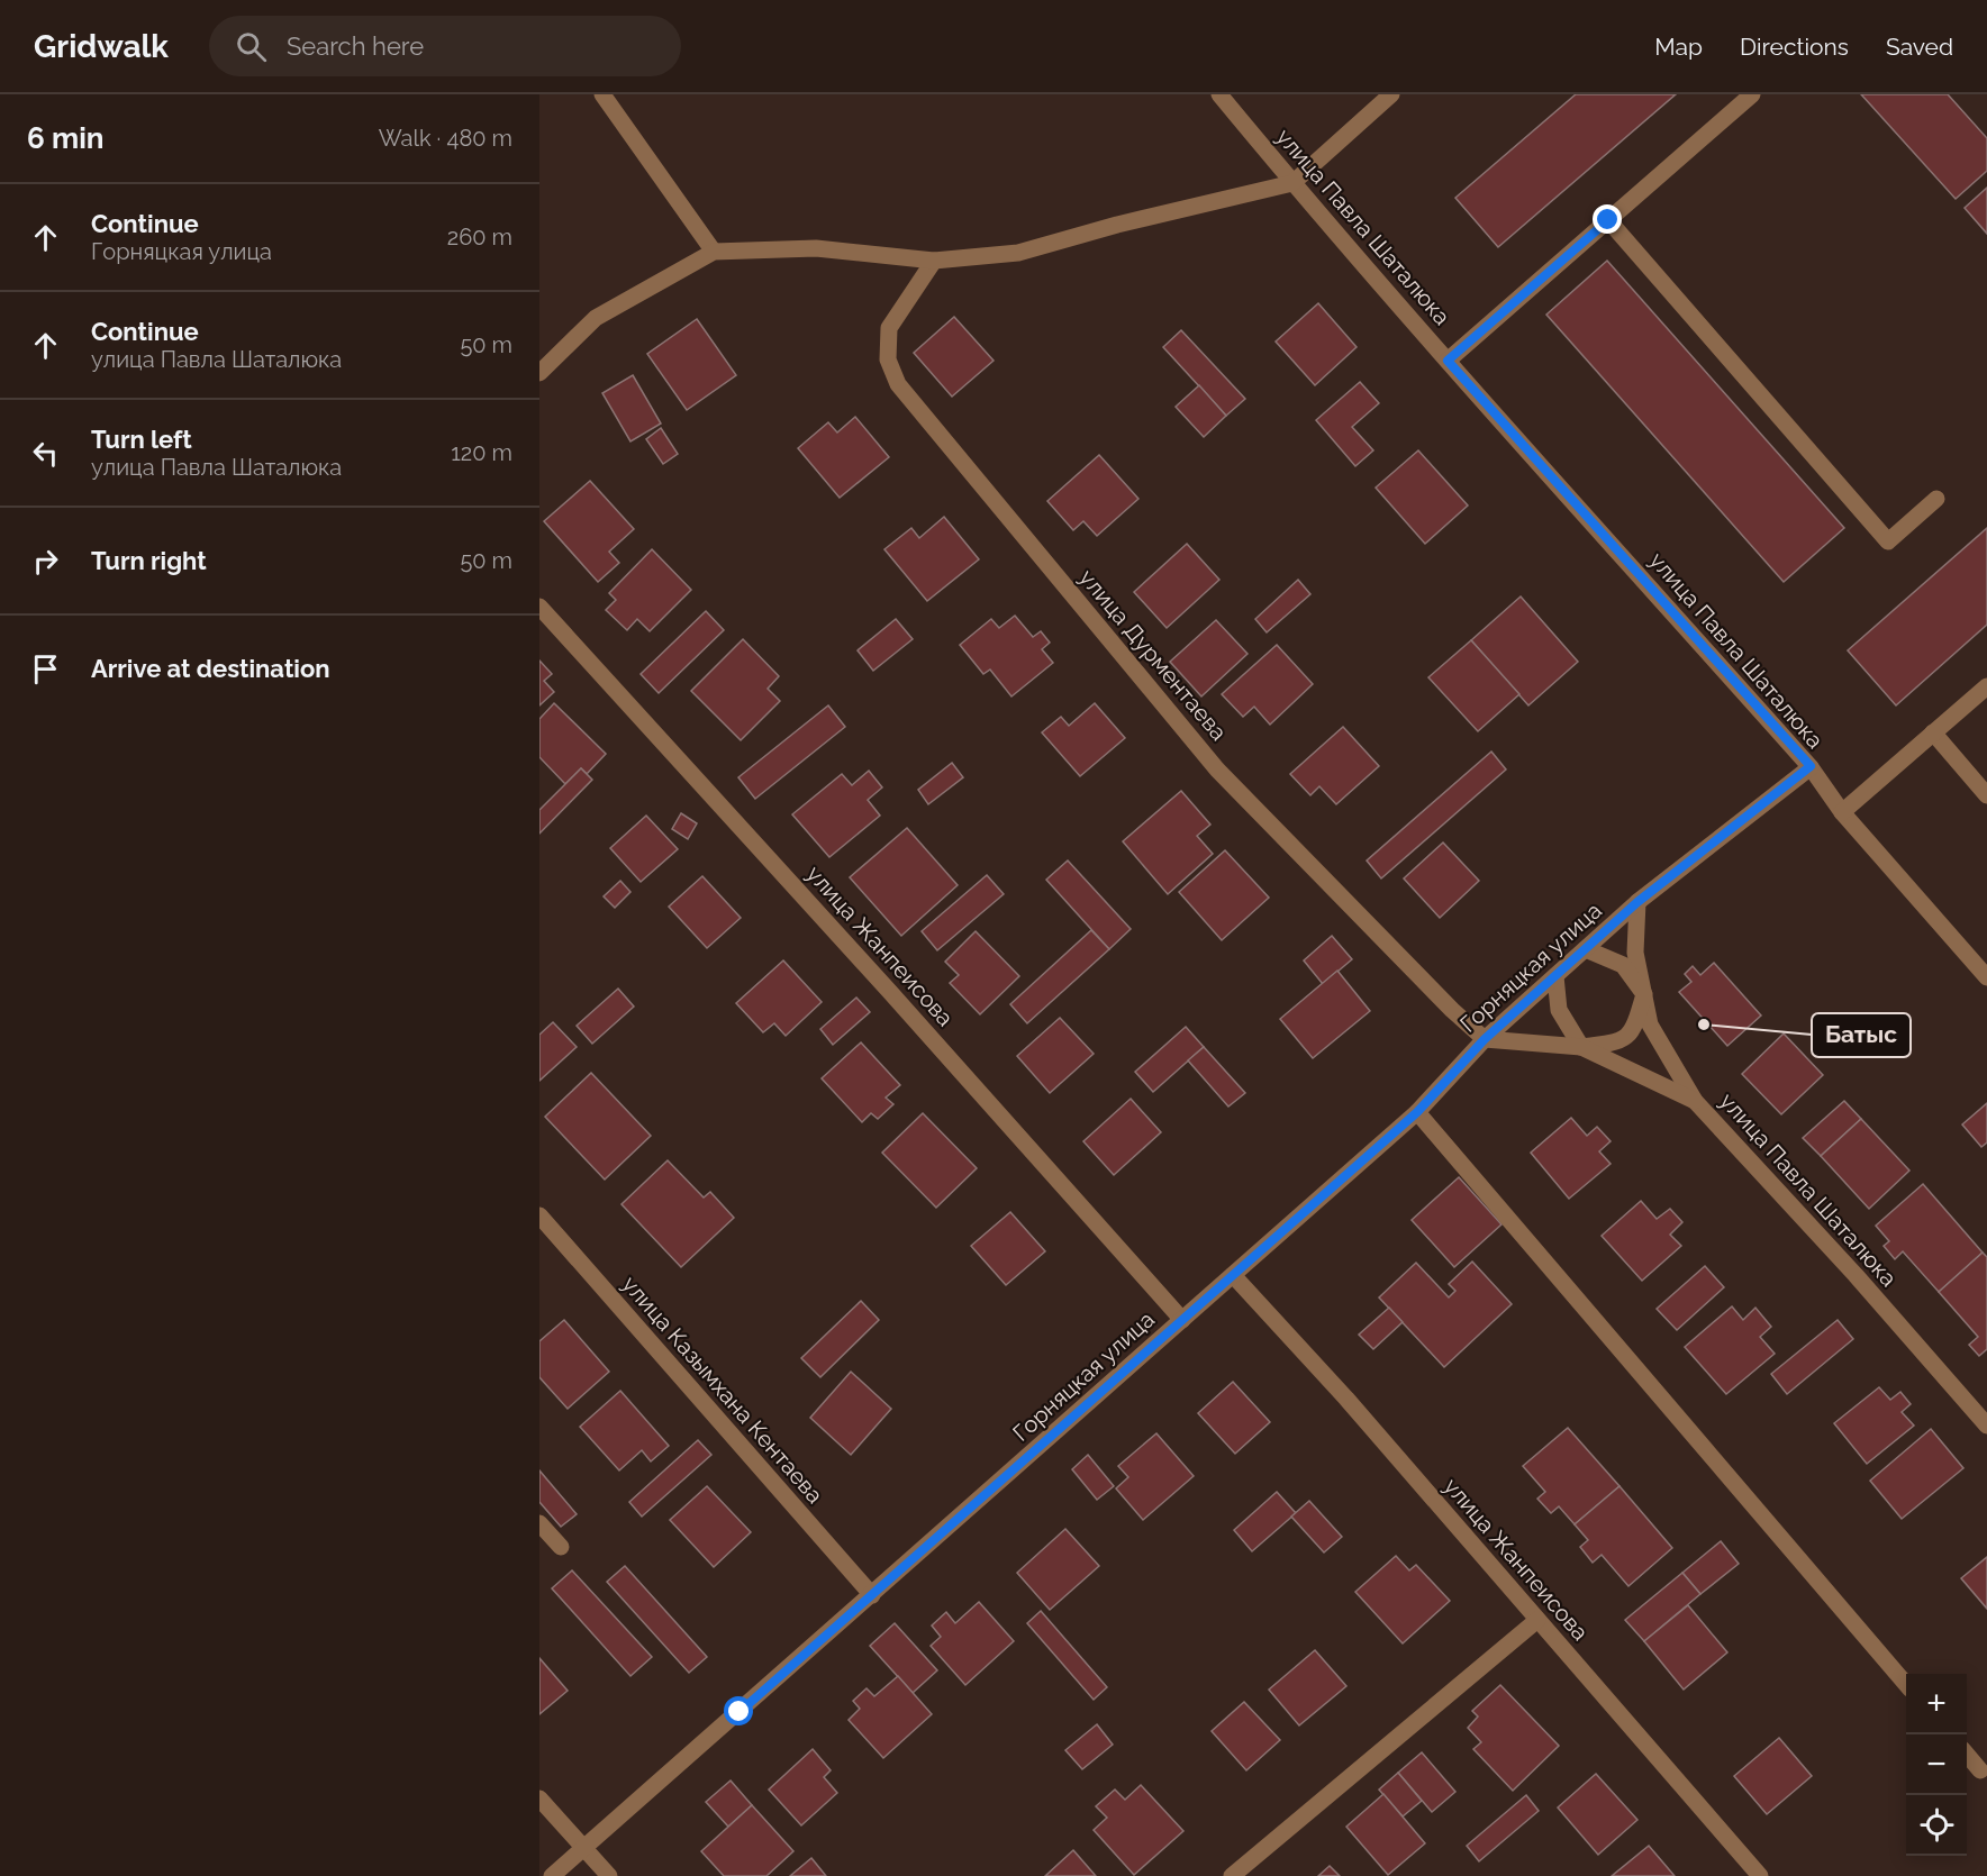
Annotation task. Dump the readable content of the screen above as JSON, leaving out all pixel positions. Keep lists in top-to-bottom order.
{
  "streets": {
    "street": [
      "улица Павла Шаталюка",
      "улица Дурментаева",
      "улица Жанпеисова",
      "Горняцкая улица",
      "улица Казымхана Кентаева"
    ]
  },
  "crossings": [
    ["улица Павла Шаталюка", "Горняцкая улица"],
    ["улица Дурментаева", "Горняцкая улица"],
    ["улица Жанпеисова", "Горняцкая улица"],
    ["Горняцкая улица", "улица Казымхана Кентаева"]
  ],
  "places": ["Батыс"],
  "page": {
    "header": "Gridwalk",
    "search": "Search here",
    "nav": ["Map", "Directions", "Saved"],
    "heading": ["6 min", "Walk · 480 m"],
    "list": [
      ["Continue", "Горняцкая улица", "260 m"],
      ["Continue", "улица Павла Шаталюка", "50 m"],
      ["Turn left", "улица Павла Шаталюка", "120 m"],
      ["Turn right", "50 m"],
      "Arrive at destination"
    ],
    "map_buttons": ["+", "−"]
  }
}
